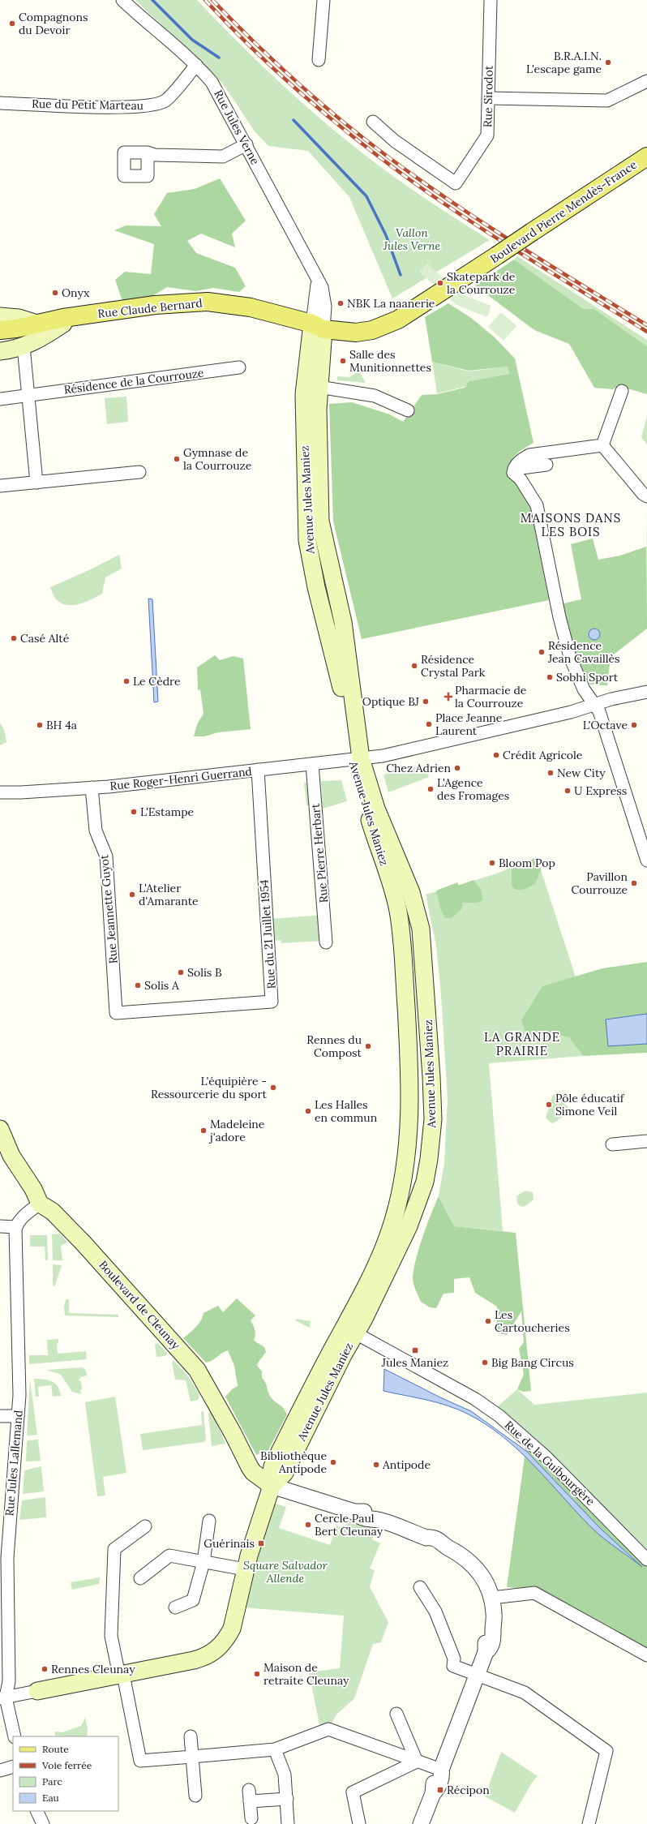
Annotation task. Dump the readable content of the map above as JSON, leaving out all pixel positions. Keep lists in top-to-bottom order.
{
  "streets": {
    "main road": [
      "Boulevard Pierre Mendès-France",
      "Rue Claude Bernard",
      "Avenue Jules Maniez",
      "Boulevard de Cleunay"
    ],
    "street": [
      "Rue Sirodot",
      "Rue du Petit Marteau",
      "Rue Jules Verne",
      "Résidence de la Courrouze",
      "Rue Roger-Henri Guerrand",
      "Rue Pierre Herbart",
      "Rue Jeannette Guyot",
      "Rue du 21 Juillet 1954",
      "Rue Jules Lallemand",
      "Rue de la Guibourgère"
    ]
  },
  "crossings": [
    ["Rue du Petit Marteau", "Rue Jules Verne"],
    ["Rue Jules Verne", "Boulevard Pierre Mendès-France"],
    ["Rue Jules Verne", "Rue Claude Bernard"],
    ["Rue Jules Verne", "Avenue Jules Maniez"],
    ["Boulevard Pierre Mendès-France", "Rue Claude Bernard"],
    ["Boulevard Pierre Mendès-France", "Avenue Jules Maniez"],
    ["Rue Claude Bernard", "Avenue Jules Maniez"],
    ["Avenue Jules Maniez", "Rue Roger-Henri Guerrand"],
    ["Avenue Jules Maniez", "Boulevard de Cleunay"],
    ["Avenue Jules Maniez", "Rue de la Guibourgère"],
    ["Rue Roger-Henri Guerrand", "Rue Pierre Herbart"],
    ["Rue Roger-Henri Guerrand", "Rue Jeannette Guyot"],
    ["Rue Roger-Henri Guerrand", "Rue du 21 Juillet 1954"],
    ["Rue Jeannette Guyot", "Rue du 21 Juillet 1954"]
  ],
  "districts": ["MAISONS DANS LES BOIS", "LA GRANDE PRAIRIE"],
  "parks": ["Vallon Jules Verne", "Square Salvador Allende"],
  "places": {
    "other": [
      "Compagnons du Devoir",
      "B.R.A.I.N. L'escape game",
      "Skatepark de la Courrouze",
      "Onyx",
      "NBK La naanerie",
      "Salle des Munitionnettes",
      "Gymnase de la Courrouze",
      "Casé Alté",
      "Résidence Jean Cavaillès",
      "Résidence Crystal Park",
      "Sobhi Sport",
      "Le Cèdre",
      "Optique BJ",
      "Place Jeanne Laurent",
      "BH 4a",
      "L'Octave",
      "Crédit Agricole",
      "Chez Adrien",
      "New City",
      "L'Agence des Fromages",
      "U Express",
      "L'Estampe",
      "Bloom Pop",
      "Pavillon Courrouze",
      "L'Atelier d'Amarante",
      "Solis B",
      "Solis A",
      "Rennes du Compost",
      "L'équipière - Ressourcerie du sport",
      "Pôle éducatif Simone Veil",
      "Les Halles en commun",
      "Madeleine j'adore",
      "Les Cartoucheries",
      "Big Bang Circus",
      "Bibliothèque Antipode",
      "Antipode",
      "Cercle Paul Bert Cleunay",
      "Rennes Cleunay",
      "Maison de retraite Cleunay"
    ],
    "health": ["Pharmacie de la Courrouze"],
    "transit": ["Jules Maniez", "Guérinais", "Récipon"]
  },
  "legend": [
    "Route",
    "Voie ferrée",
    "Parc",
    "Eau"
  ]
}
